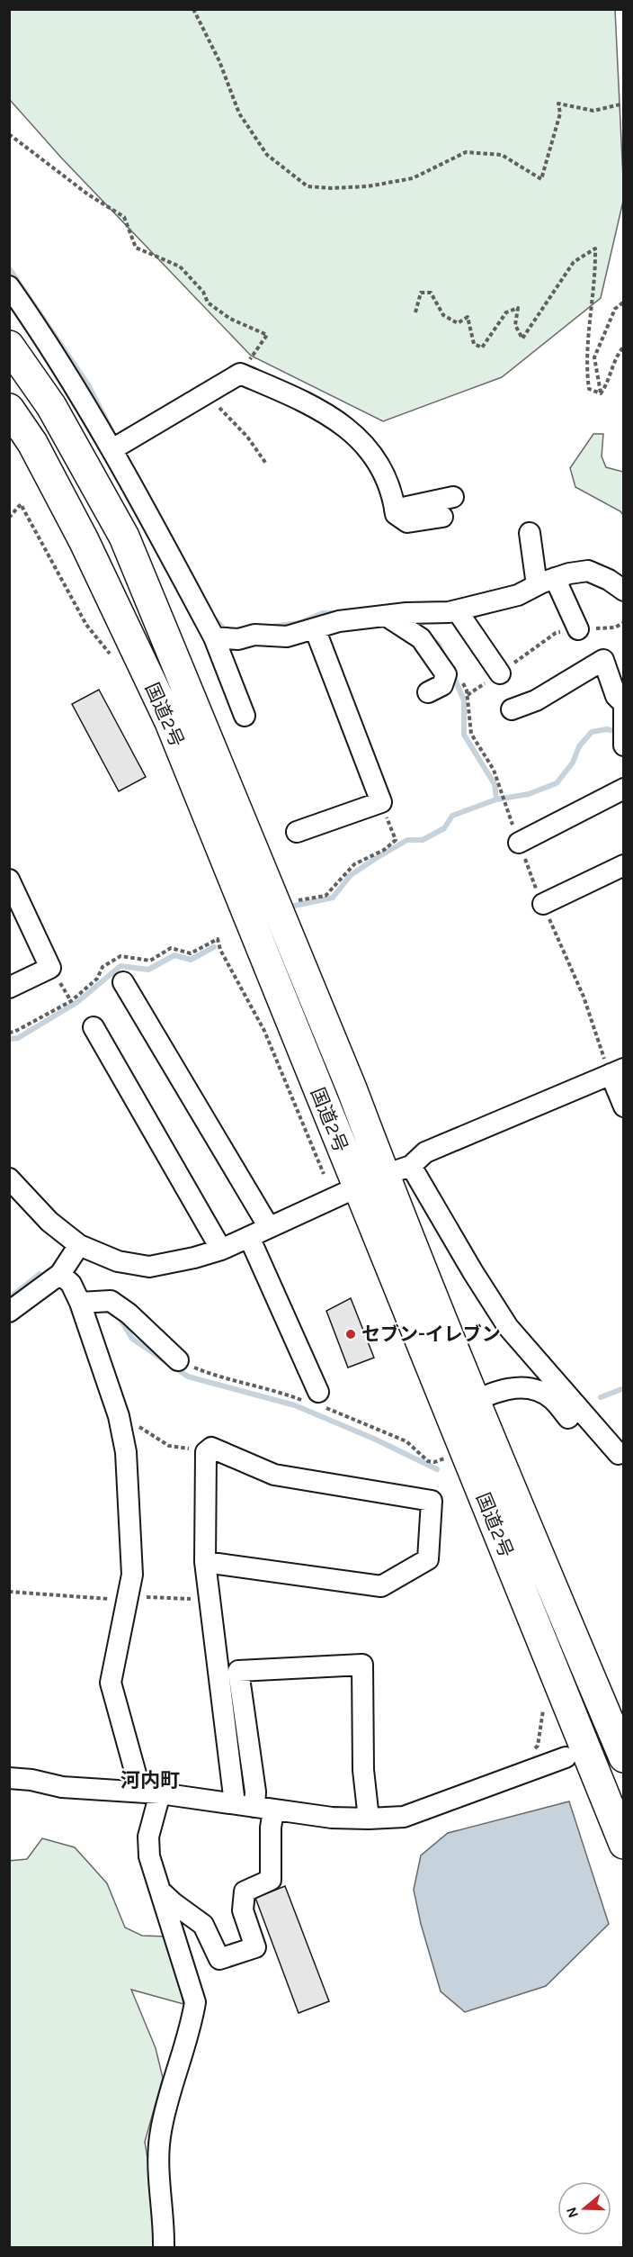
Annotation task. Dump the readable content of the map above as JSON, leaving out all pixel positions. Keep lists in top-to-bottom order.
{
  "streets": {
    "highway": ["国道2号"]
  },
  "districts": ["河内町"],
  "places": ["セブン-イレブン"],
  "north": "left"
}
